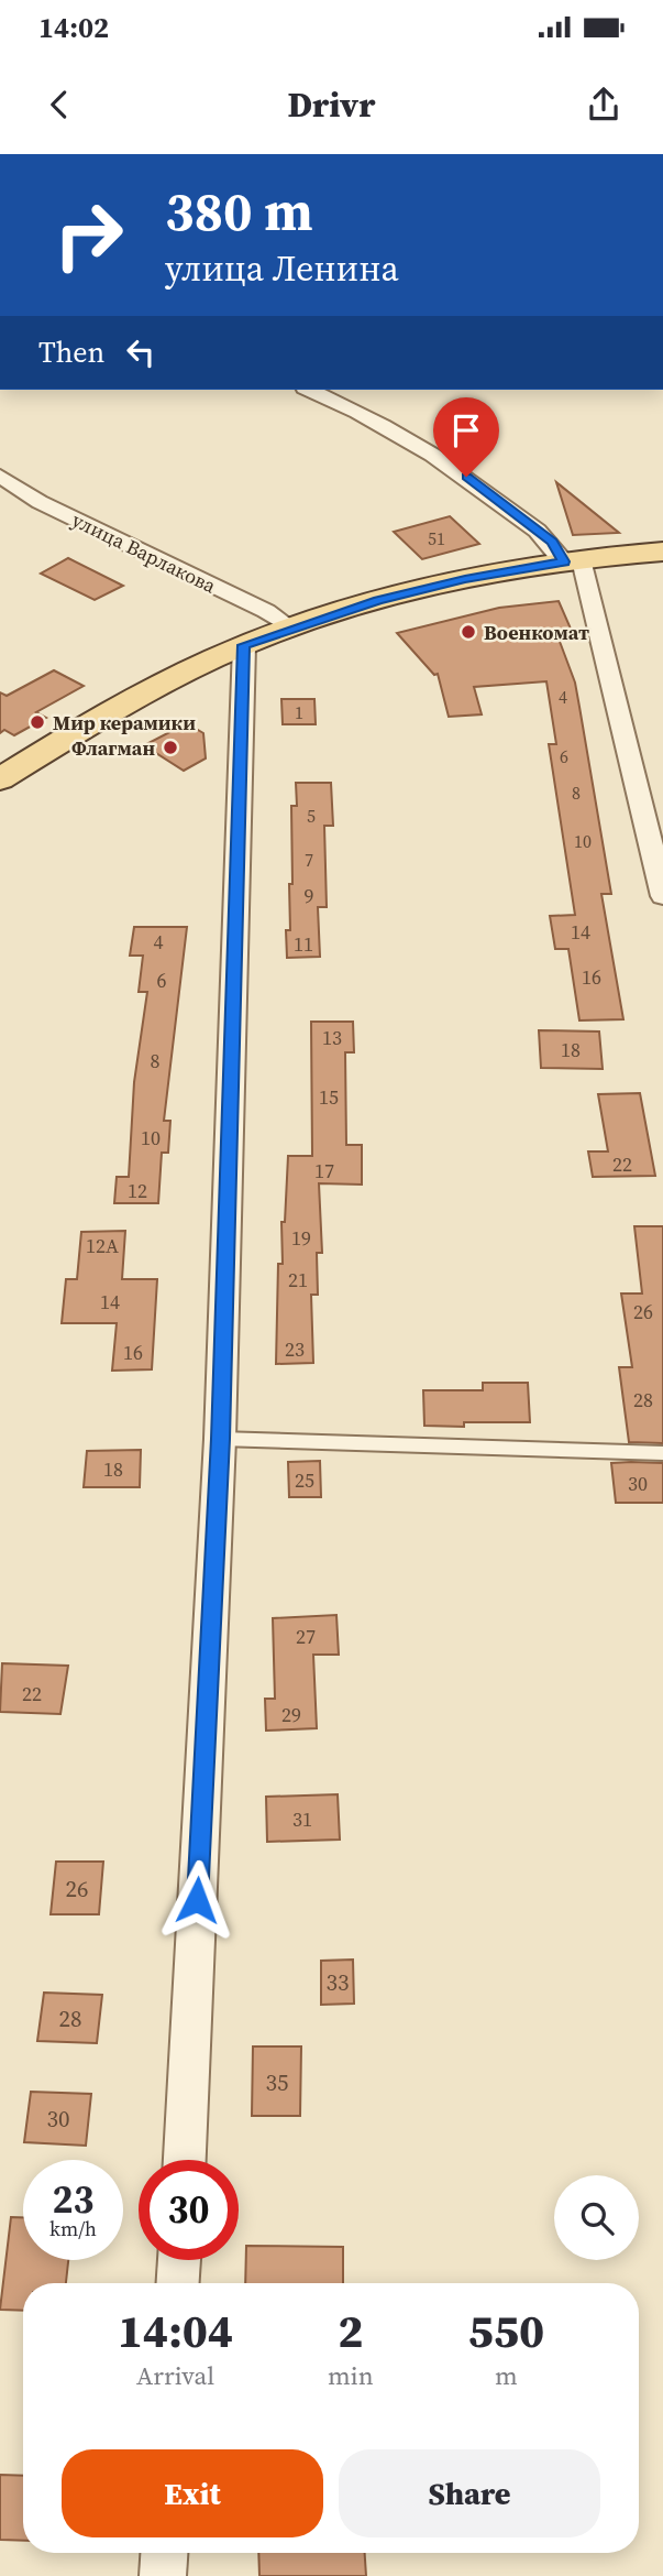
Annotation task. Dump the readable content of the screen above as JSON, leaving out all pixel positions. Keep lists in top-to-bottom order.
{
  "streets": {
    "street": ["улица Варлакова"]
  },
  "places": ["Военкомат", "Мир керамики", "Флагман"],
  "house_numbers": [
    "51",
    "4",
    "1",
    "6",
    "8",
    "5",
    "10",
    "7",
    "9",
    "14",
    "4",
    "11",
    "16",
    "6",
    "13",
    "18",
    "8",
    "15",
    "10",
    "22",
    "17",
    "12",
    "19",
    "12А",
    "21",
    "14",
    "26",
    "23",
    "16",
    "28",
    "18",
    "25",
    "30",
    "27",
    "22",
    "29",
    "31",
    "26",
    "33",
    "28",
    "35",
    "30"
  ],
  "page": {
    "status": "14:02",
    "header": "Drivr",
    "turn": ["380 m", "улица Ленина"],
    "then": "Then",
    "speed": "23 km/h",
    "limit": "30",
    "eta": [
      "14:04",
      "Arrival",
      "2",
      "min",
      "550",
      "m"
    ],
    "buttons": ["Exit", "Share"]
  }
}
